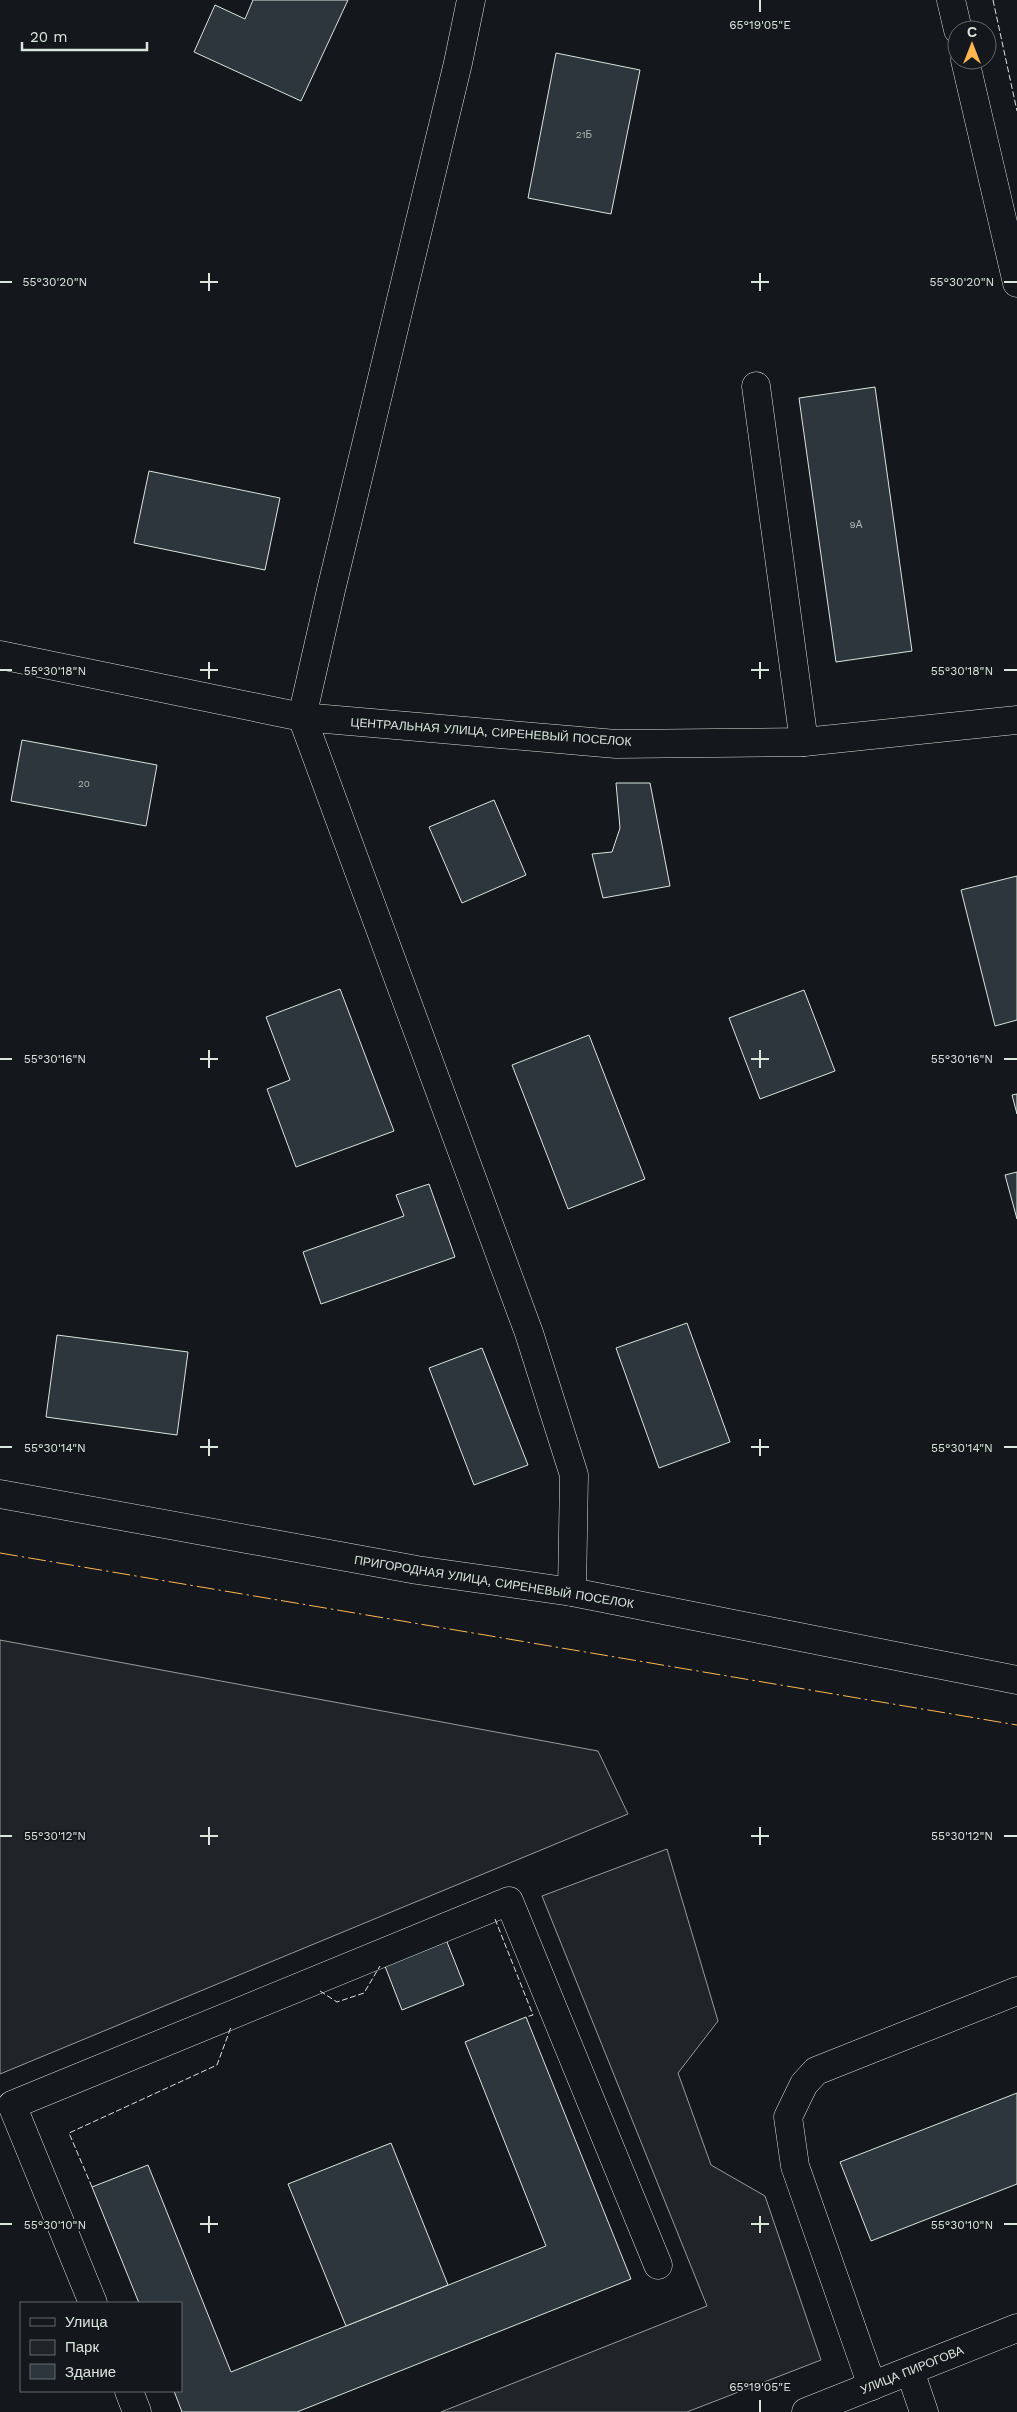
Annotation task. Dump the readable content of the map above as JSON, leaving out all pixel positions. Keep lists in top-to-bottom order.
{
  "streets": {
    "street": ["ЦЕНТРАЛЬНАЯ УЛИЦА, СИРЕНЕВЫЙ ПОСЕЛОК", "ПРИГОРОДНАЯ УЛИЦА, СИРЕНЕВЫЙ ПОСЕЛОК", "УЛИЦА ПИРОГОВА"]
  },
  "house_numbers": ["21Б", "9А", "20"],
  "legend": ["Улица", "Парк", "Здание"],
  "scale_bar": "20 m",
  "north": "top",
  "coordinates": [
    "65°19'05\"E",
    "55°30'20\"N",
    "55°30'18\"N",
    "55°30'16\"N",
    "55°30'14\"N",
    "55°30'12\"N",
    "55°30'10\"N"
  ]
}
